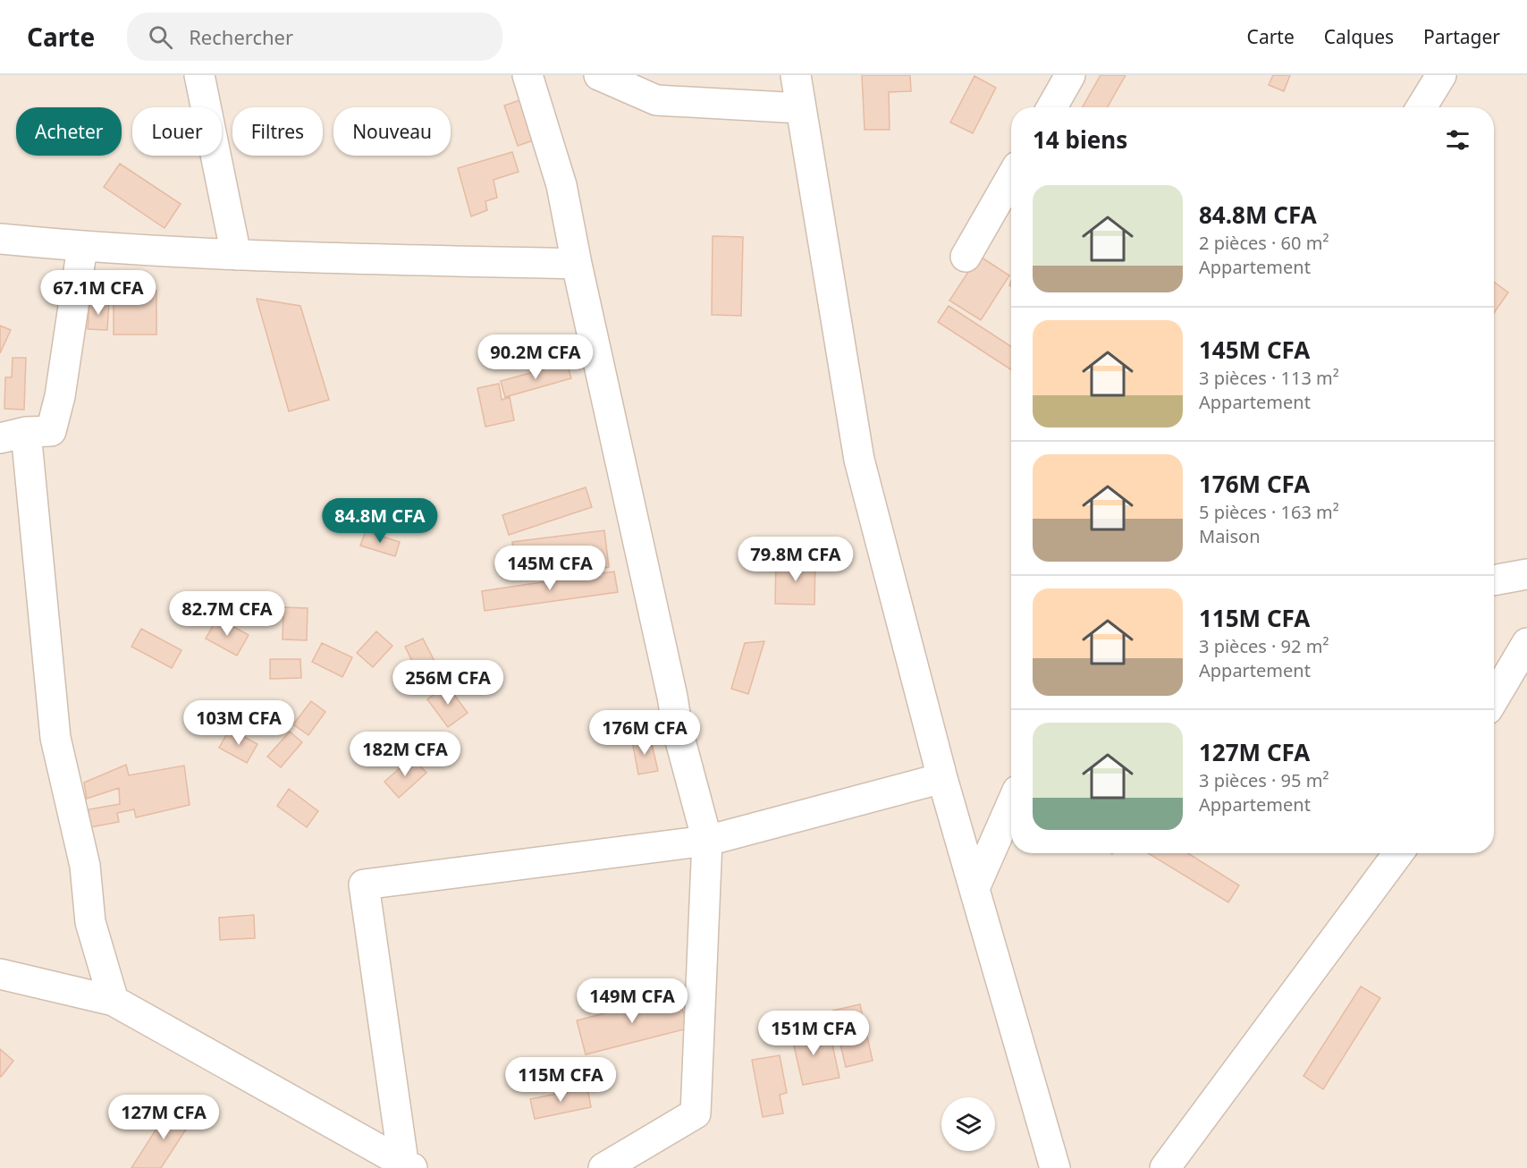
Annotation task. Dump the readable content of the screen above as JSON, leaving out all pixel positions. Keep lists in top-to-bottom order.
{
  "page": {
    "header": "Carte",
    "search": "Rechercher",
    "nav": ["Carte", "Calques", "Partager"],
    "chip": [
      "Acheter",
      "Louer",
      "Filtres",
      "Nouveau"
    ],
    "heading": "14 biens",
    "list": [
      {
        "name": "84.8M CFA",
        "note": "2 pièces · 60 m² · Appartement"
      },
      {
        "name": "145M CFA",
        "note": "3 pièces · 113 m² · Appartement"
      },
      {
        "name": "176M CFA",
        "note": "5 pièces · 163 m² · Maison"
      },
      {
        "name": "115M CFA",
        "note": "3 pièces · 92 m² · Appartement"
      },
      {
        "name": "127M CFA",
        "note": "3 pièces · 95 m² · Appartement"
      }
    ],
    "price": [
      "67.1M CFA",
      "90.2M CFA",
      "84.8M CFA",
      "79.8M CFA",
      "145M CFA",
      "82.7M CFA",
      "256M CFA",
      "103M CFA",
      "176M CFA",
      "182M CFA",
      "149M CFA",
      "151M CFA",
      "115M CFA",
      "127M CFA"
    ]
  }
}
